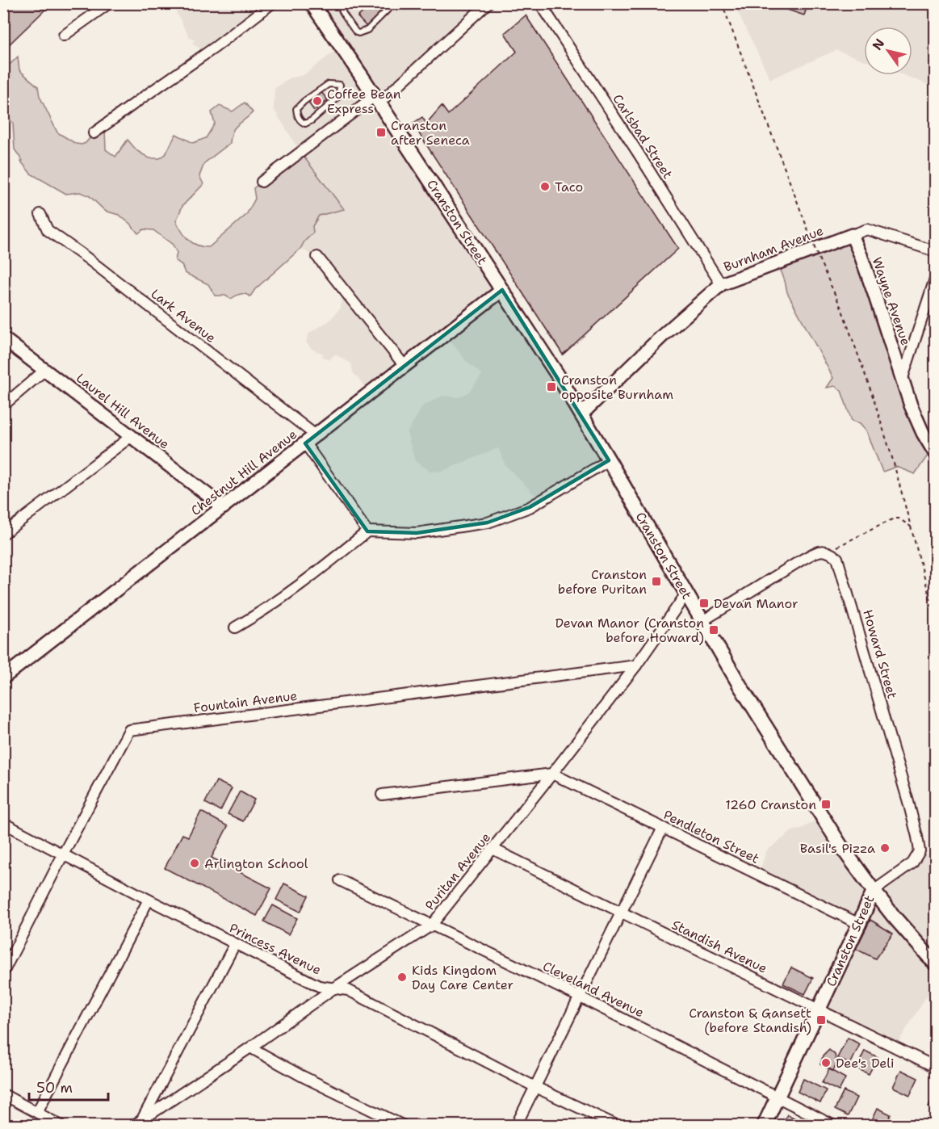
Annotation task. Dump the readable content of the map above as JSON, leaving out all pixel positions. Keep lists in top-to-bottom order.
{
  "streets": {
    "main road": ["Cranston Street"],
    "street": [
      "Carlsbad Street",
      "Burnham Avenue",
      "Wayne Avenue",
      "Lark Avenue",
      "Laurel Hill Avenue",
      "Chestnut Hill Avenue",
      "Howard Street",
      "Fountain Avenue",
      "Pendleton Street",
      "Puritan Avenue",
      "Standish Avenue",
      "Princess Avenue",
      "Cleveland Avenue"
    ]
  },
  "crossings": [
    ["Carlsbad Street", "Burnham Avenue"],
    ["Cranston Street", "Burnham Avenue"],
    ["Cranston Street", "Chestnut Hill Avenue"],
    ["Cranston Street", "Howard Street"],
    ["Cranston Street", "Pendleton Street"],
    ["Cranston Street", "Puritan Avenue"],
    ["Cranston Street", "Standish Avenue"],
    ["Cranston Street", "Cleveland Avenue"],
    ["Burnham Avenue", "Wayne Avenue"],
    ["Lark Avenue", "Chestnut Hill Avenue"],
    ["Laurel Hill Avenue", "Chestnut Hill Avenue"],
    ["Fountain Avenue", "Puritan Avenue"],
    ["Fountain Avenue", "Princess Avenue"],
    ["Pendleton Street", "Puritan Avenue"],
    ["Puritan Avenue", "Standish Avenue"],
    ["Puritan Avenue", "Princess Avenue"],
    ["Puritan Avenue", "Cleveland Avenue"]
  ],
  "places": {
    "other": [
      "Coffee Bean Express",
      "Taco",
      "Basil's Pizza",
      "Arlington School",
      "Kids Kingdom Day Care Center",
      "Dee's Deli"
    ],
    "transit": [
      "Cranston after Seneca",
      "Cranston opposite Burnham",
      "Cranston before Puritan",
      "Devan Manor",
      "Devan Manor (Cranston before Howard)",
      "1260 Cranston",
      "Cranston & Gansett (before Standish)"
    ]
  },
  "scale_bar": "50 m",
  "north": "top left"
}
